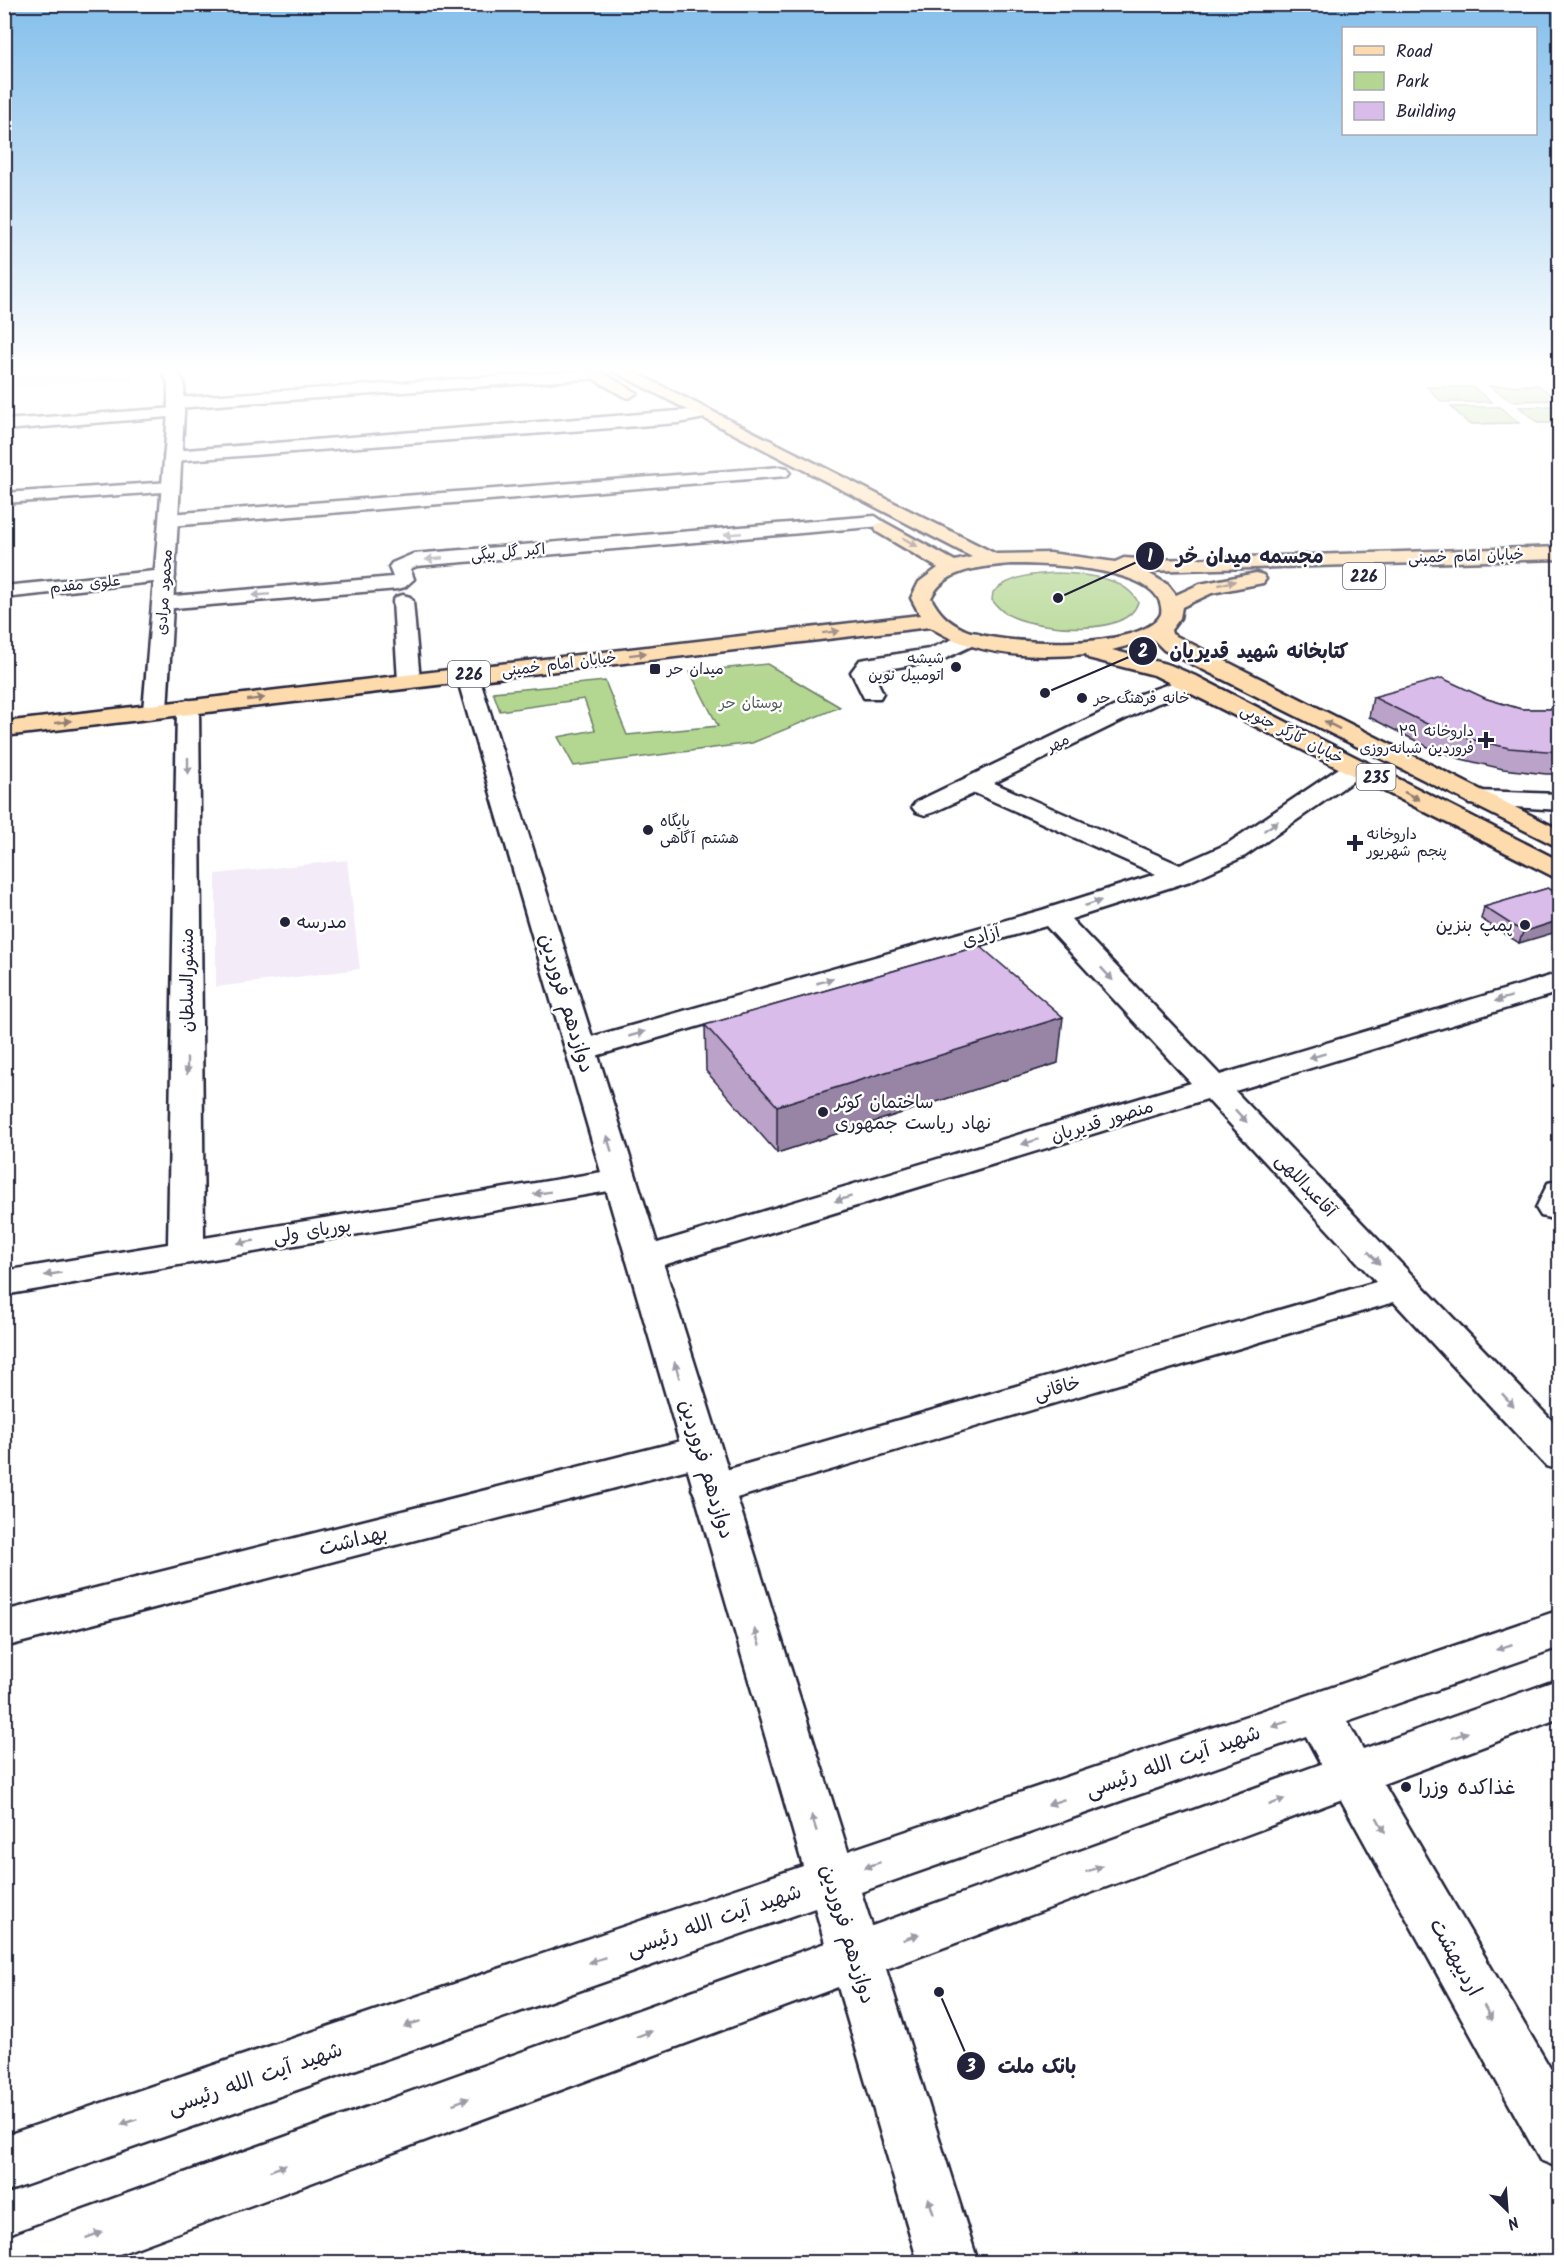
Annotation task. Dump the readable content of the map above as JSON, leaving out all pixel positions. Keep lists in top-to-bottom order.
{
  "streets": {
    "main road": [
      "خیابان امام خمینی",
      "226",
      "خیابان کارگر جنوبی",
      "235"
    ],
    "street": [
      "اکبر گل بیگی",
      "علوی مقدم",
      "محمود مرادی",
      "مهر",
      "آزادی",
      "منشورالسلطان",
      "دوازدهم فروردین",
      "منصور قدیریان",
      "آقاعبداللهی",
      "پوریای ولی",
      "خاقانی",
      "بهداشت",
      "شهید آیت الله رئیسی",
      "اردیبهشت"
    ]
  },
  "crossings": [
    ["اکبر گل بیگی", "محمود مرادی"],
    ["خیابان امام خمینی", "محمود مرادی"],
    ["خیابان امام خمینی", "منشورالسلطان"],
    ["خیابان امام خمینی", "دوازدهم فروردین"],
    ["علوی مقدم", "محمود مرادی"],
    ["خیابان کارگر جنوبی", "مهر"],
    ["خیابان کارگر جنوبی", "آزادی"],
    ["آزادی", "دوازدهم فروردین"],
    ["آزادی", "آقاعبداللهی"],
    ["منشورالسلطان", "پوریای ولی"],
    ["دوازدهم فروردین", "منصور قدیریان"],
    ["دوازدهم فروردین", "پوریای ولی"],
    ["دوازدهم فروردین", "خاقانی"],
    ["دوازدهم فروردین", "بهداشت"],
    ["دوازدهم فروردین", "شهید آیت الله رئیسی"],
    ["منصور قدیریان", "آقاعبداللهی"],
    ["آقاعبداللهی", "خاقانی"],
    ["خاقانی", "بهداشت"],
    ["شهید آیت الله رئیسی", "اردیبهشت"]
  ],
  "one_way": [
    "آزادی",
    "منشورالسلطان",
    "دوازدهم فروردین",
    "منصور قدیریان",
    "آقاعبداللهی",
    "پوریای ولی",
    "اردیبهشت"
  ],
  "parks": ["بوستان حر"],
  "places": {
    "other": [
      "مجسمه میدان حُر",
      "شیشه اتومبیل نوین",
      "کتابخانه شهید قدیریان",
      "خانه فرهنگ حر",
      "پایگاه هشتم آگاهی",
      "مدرسه",
      "پمپ بنزین",
      "ساختمان کوثر نهاد ریاست جمهوری",
      "غذاکده وزرا",
      "بانک ملت"
    ],
    "transit": ["میدان حر"],
    "health": ["داروخانه ۲۹ فروردین شبانه‌روزی", "داروخانه پنجم شهریور"]
  },
  "legend": ["Road", "Park", "Building"],
  "north": "bottom right"
}
